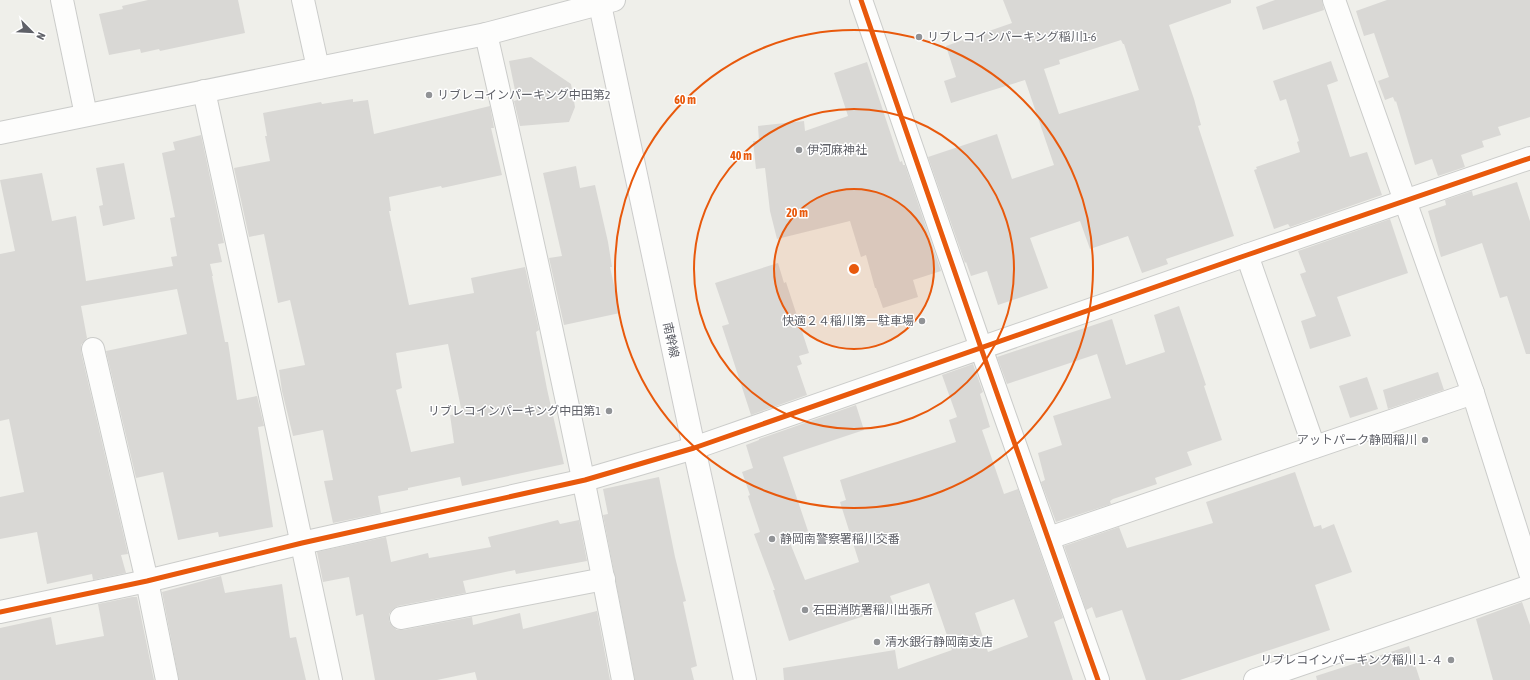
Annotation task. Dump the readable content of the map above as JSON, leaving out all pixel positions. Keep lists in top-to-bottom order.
{
  "streets": {
    "street": ["南幹線"]
  },
  "places": [
    "リブレコインパーキング稲川1-6",
    "リブレコインパーキング中田第2",
    "伊河麻神社",
    "快適２４稲川第一駐車場",
    "リブレコインパーキング中田第1",
    "アットパーク静岡稲川",
    "静岡南警察署稲川交番",
    "石田消防署稲川出張所",
    "清水銀行静岡南支店",
    "リブレコインパーキング稲川１-４"
  ],
  "north": "bottom right",
  "rings": ["60 m", "40 m", "20 m"]
}
